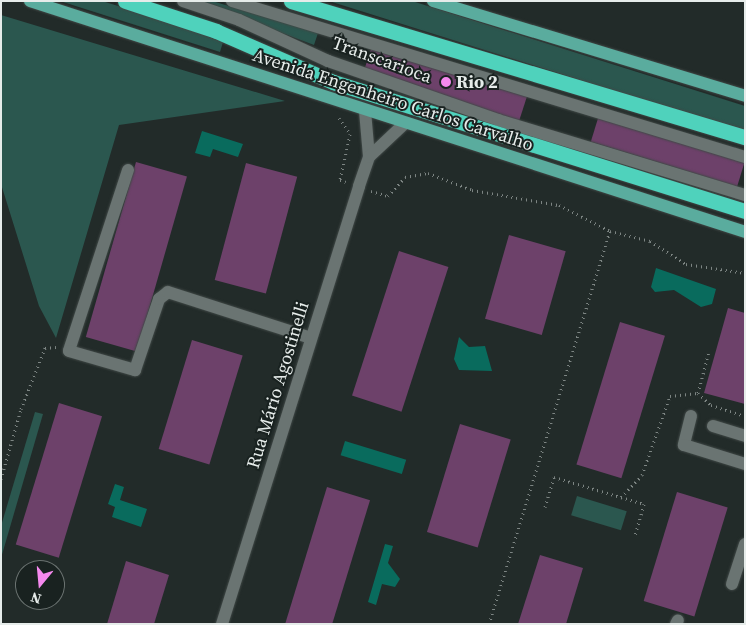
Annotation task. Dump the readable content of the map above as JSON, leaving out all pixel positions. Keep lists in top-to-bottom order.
{
  "streets": {
    "highway": ["Avenida Engenheiro Carlos Carvalho"],
    "street": ["Transcarioca", "Rua Mário Agostinelli"]
  },
  "crossings": [
    ["Avenida Engenheiro Carlos Carvalho", "Rua Mário Agostinelli"]
  ],
  "places": ["Rio 2"],
  "north": "bottom"
}
